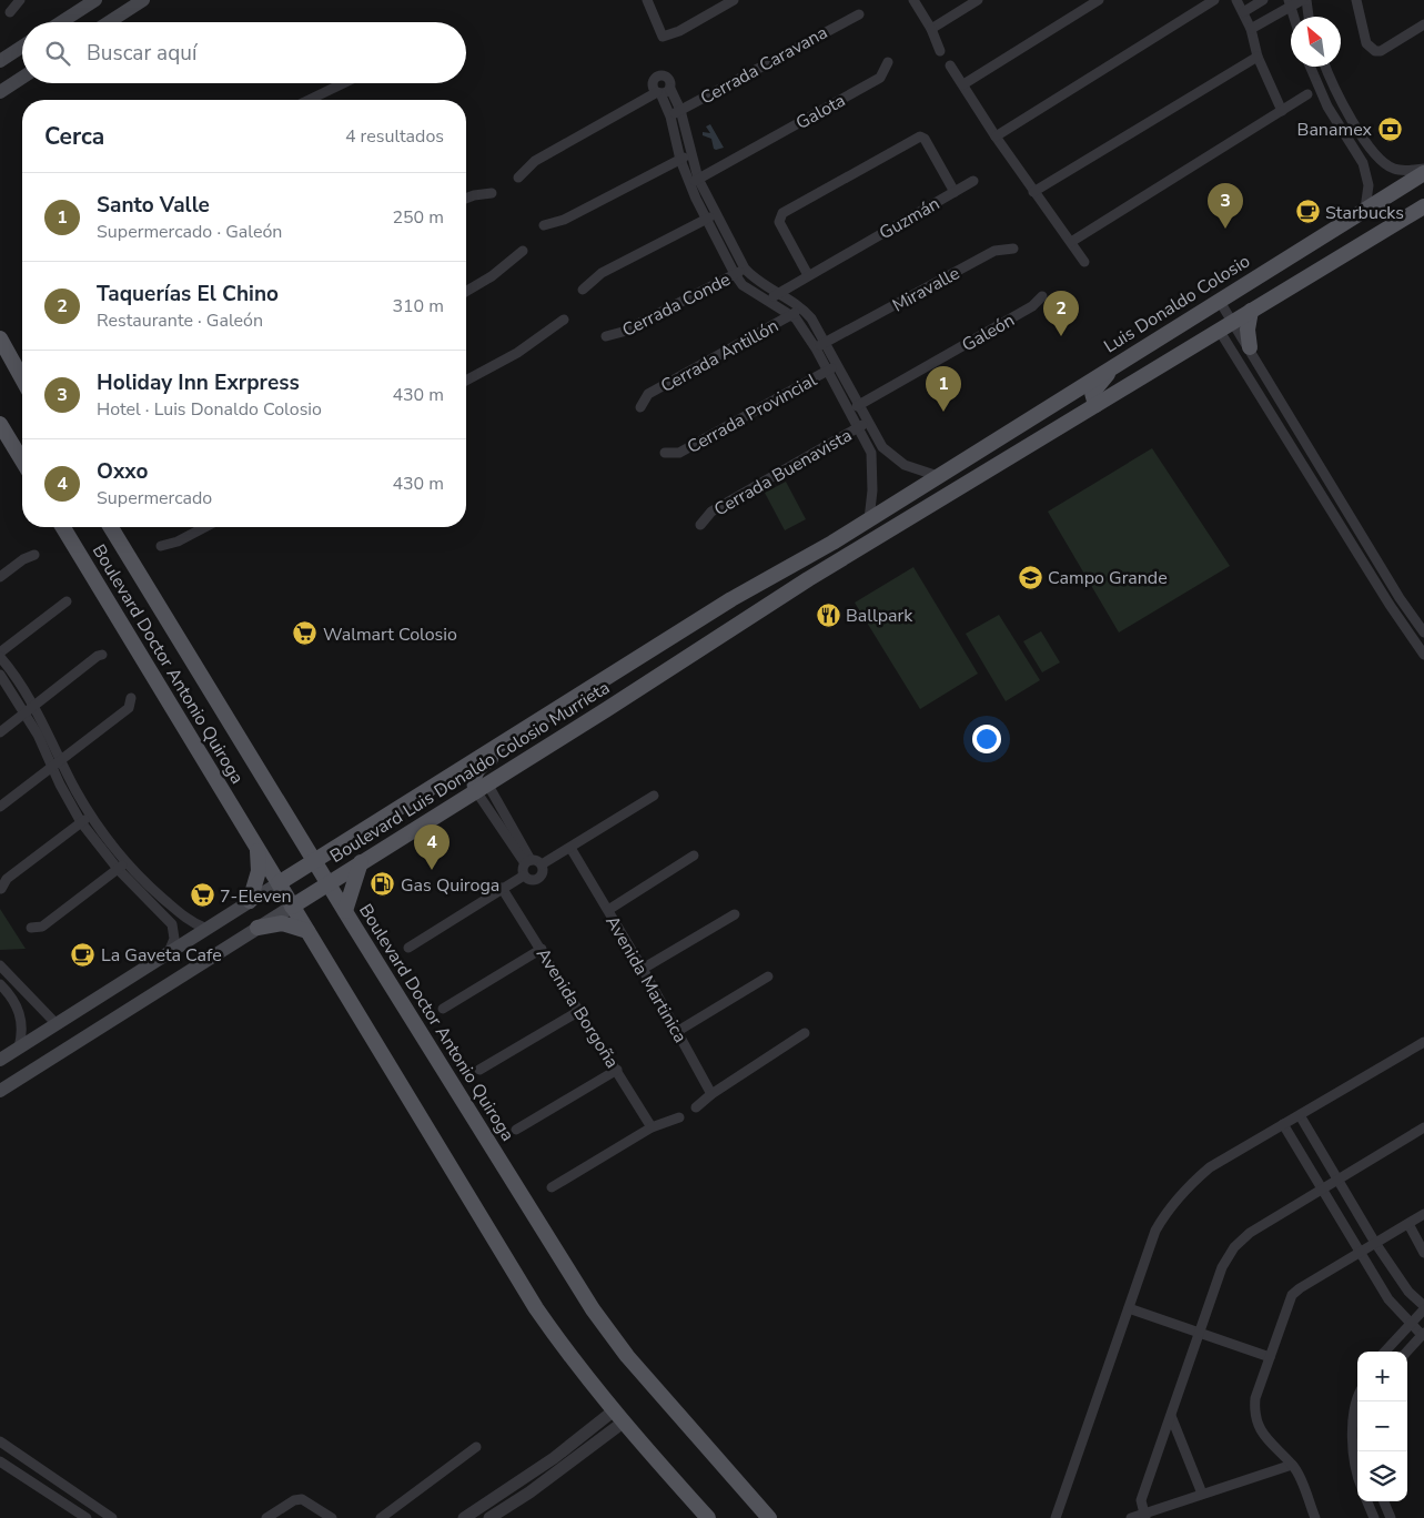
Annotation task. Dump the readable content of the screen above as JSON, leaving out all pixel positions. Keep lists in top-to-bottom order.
{
  "streets": {
    "main road": ["Luis Donaldo Colosio", "Boulevard Doctor Antonio Quiroga", "Boulevard Luis Donaldo Colosio Murrieta"],
    "street": [
      "Cerrada Caravana",
      "Galota",
      "Guzmán",
      "Miravalle",
      "Cerrada Conde",
      "Galeón",
      "Cerrada Antillón",
      "Cerrada Provincial",
      "Cerrada Buenavista",
      "Avenida Martinica",
      "Avenida Borgoña"
    ]
  },
  "crossings": [
    ["Luis Donaldo Colosio", "Boulevard Luis Donaldo Colosio Murrieta"],
    ["Boulevard Doctor Antonio Quiroga", "Boulevard Luis Donaldo Colosio Murrieta"]
  ],
  "places": {
    "bank": ["Banamex"],
    "cafe": ["Starbucks", "La Gaveta Cafe"],
    "school or university": ["Campo Grande"],
    "restaurant": ["Ballpark"],
    "supermarket": ["Walmart Colosio", "7-Eleven"],
    "fuel station": ["Gas Quiroga"]
  },
  "north": "top left",
  "page": {
    "search": "Buscar aquí",
    "heading": ["Cerca", "4 resultados"],
    "list": [
      {
        "mark": "1",
        "name": "Santo Valle",
        "note": "Supermercado · Galeón",
        "value": "250 m"
      },
      {
        "mark": "2",
        "name": "Taquerías El Chino",
        "note": "Restaurante · Galeón",
        "value": "310 m"
      },
      {
        "mark": "3",
        "name": "Holiday Inn Exrpress",
        "note": "Hotel · Luis Donaldo Colosio",
        "value": "430 m"
      },
      {
        "mark": "4",
        "name": "Oxxo",
        "note": "Supermercado",
        "value": "430 m"
      }
    ],
    "pins": [
      "3",
      "2",
      "1",
      "4"
    ],
    "map_buttons": ["+", "−"]
  }
}
